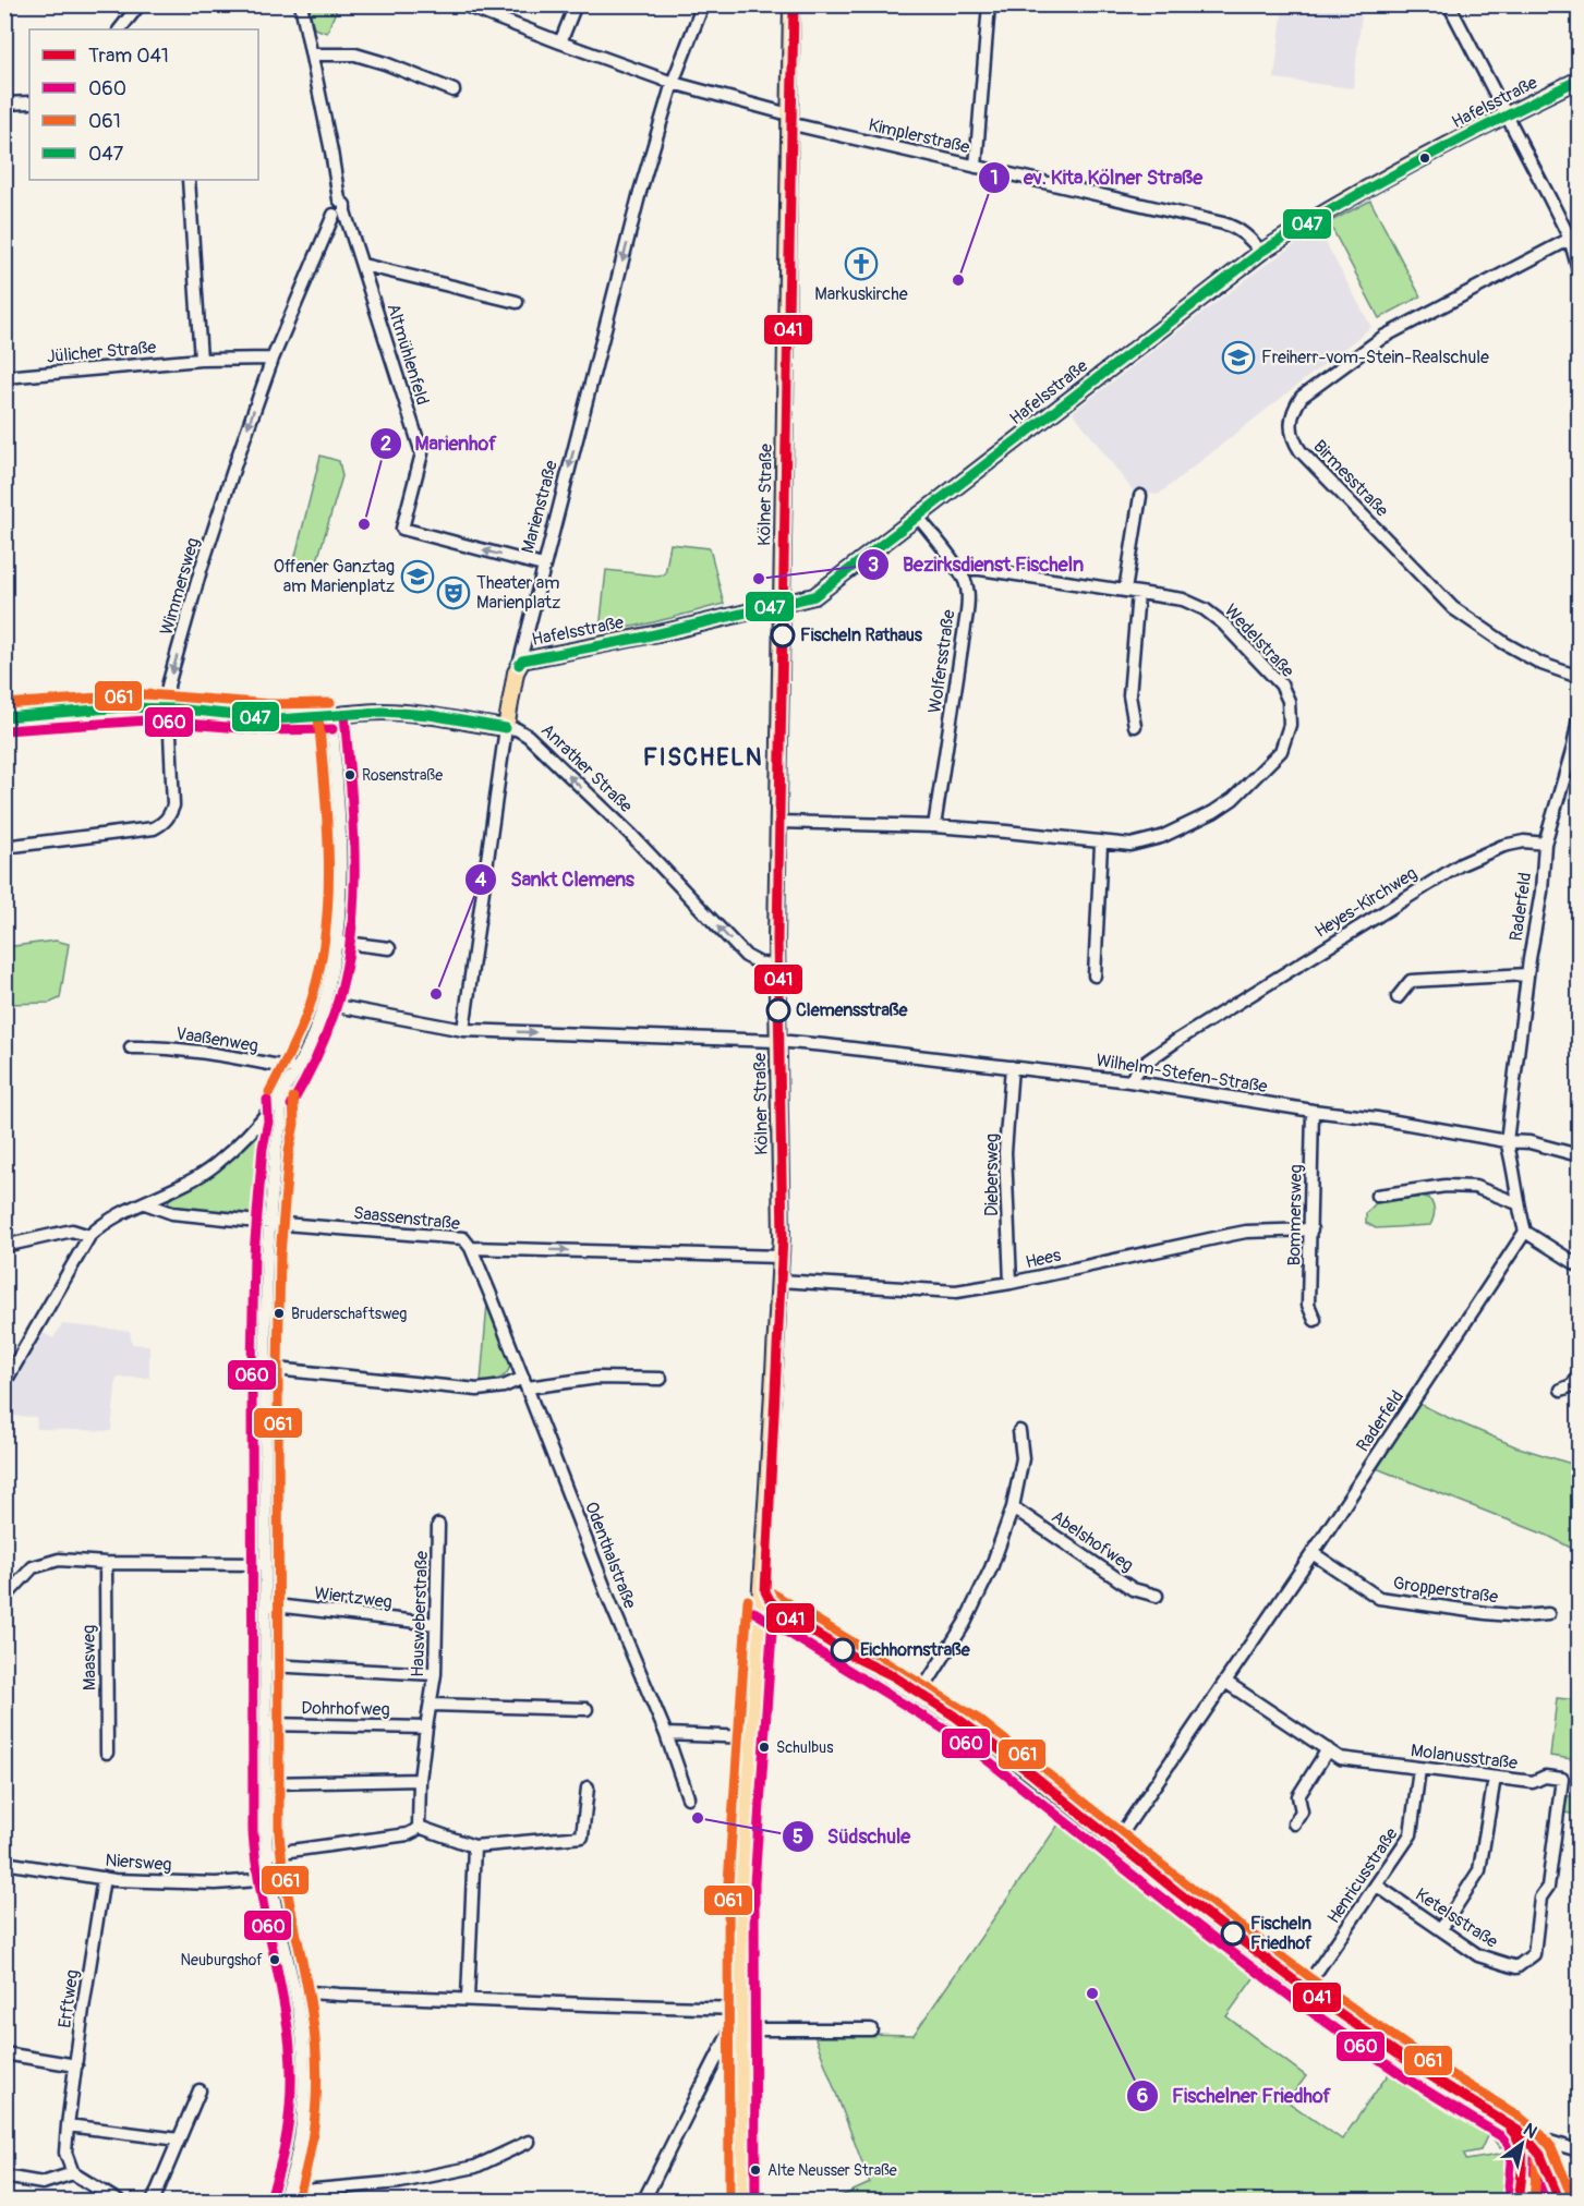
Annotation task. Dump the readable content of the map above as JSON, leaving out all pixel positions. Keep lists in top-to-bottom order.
{
  "streets": {
    "main road": [
      "Hafelsstraße",
      "Kölner Straße",
      "Marienstraße",
      "Anrather Straße"
    ],
    "street": [
      "Kimplerstraße",
      "Jülicher Straße",
      "Altmühlenfeld",
      "Birmesstraße",
      "Wimmersweg",
      "Wedelstraße",
      "Wolfersstraße",
      "Heyes-Kirchweg",
      "Raderfeld",
      "Vaaßenweg",
      "Wilhelm-Stefen-Straße",
      "Diebersweg",
      "Bommersweg",
      "Saassenstraße",
      "Hees",
      "Abelshofweg",
      "Odenthalstraße",
      "Gropperstraße",
      "Wiertzweg",
      "Hausweberstraße",
      "Maasweg",
      "Dohrhofweg",
      "Molanusstraße",
      "Niersweg",
      "Henricusstraße",
      "Ketelsstraße",
      "Erftweg"
    ]
  },
  "crossings": [
    ["Hafelsstraße", "Kimplerstraße"],
    ["Hafelsstraße", "Kölner Straße"],
    ["Hafelsstraße", "Marienstraße"],
    ["Hafelsstraße", "Wolfersstraße"],
    ["Kimplerstraße", "Kölner Straße"],
    ["Kimplerstraße", "Marienstraße"],
    ["Jülicher Straße", "Wimmersweg"],
    ["Altmühlenfeld", "Marienstraße"],
    ["Altmühlenfeld", "Wimmersweg"],
    ["Kölner Straße", "Wedelstraße"],
    ["Kölner Straße", "Anrather Straße"],
    ["Kölner Straße", "Wilhelm-Stefen-Straße"],
    ["Kölner Straße", "Saassenstraße"],
    ["Kölner Straße", "Hees"],
    ["Marienstraße", "Anrather Straße"],
    ["Wimmersweg", "Anrather Straße"],
    ["Wedelstraße", "Wolfersstraße"],
    ["Heyes-Kirchweg", "Raderfeld"],
    ["Heyes-Kirchweg", "Wilhelm-Stefen-Straße"],
    ["Raderfeld", "Wilhelm-Stefen-Straße"],
    ["Raderfeld", "Gropperstraße"],
    ["Raderfeld", "Molanusstraße"],
    ["Wilhelm-Stefen-Straße", "Diebersweg"],
    ["Wilhelm-Stefen-Straße", "Bommersweg"],
    ["Diebersweg", "Hees"],
    ["Bommersweg", "Hees"],
    ["Saassenstraße", "Odenthalstraße"],
    ["Wiertzweg", "Hausweberstraße"],
    ["Hausweberstraße", "Dohrhofweg"],
    ["Molanusstraße", "Henricusstraße"],
    ["Molanusstraße", "Ketelsstraße"],
    ["Niersweg", "Erftweg"],
    ["Henricusstraße", "Ketelsstraße"]
  ],
  "one_way": [
    "Altmühlenfeld",
    "Marienstraße",
    "Wimmersweg",
    "Anrather Straße",
    "Saassenstraße"
  ],
  "districts": ["FISCHELN"],
  "places": {
    "church": ["Markuskirche"],
    "other": [
      "ev. Kita Kölner Straße",
      "Marienhof",
      "Bezirksdienst Fischeln",
      "Fischeln Rathaus",
      "Rosenstraße",
      "Sankt Clemens",
      "Clemensstraße",
      "Bruderschaftsweg",
      "Eichhornstraße",
      "Schulbus",
      "Südschule",
      "Fischeln Friedhof",
      "Neuburgshof",
      "Fischelner Friedhof",
      "Alte Neusser Straße"
    ],
    "school or university": ["Freiherr-vom-Stein-Realschule", "Offener Ganztag am Marienplatz"],
    "theatre": ["Theater am Marienplatz"]
  },
  "lines": [
    "tram line 041",
    "transit line 047",
    "transit line 061",
    "transit line 060"
  ],
  "legend": [
    "Tram 041",
    "060",
    "061",
    "047"
  ],
  "north": "top right"
}
